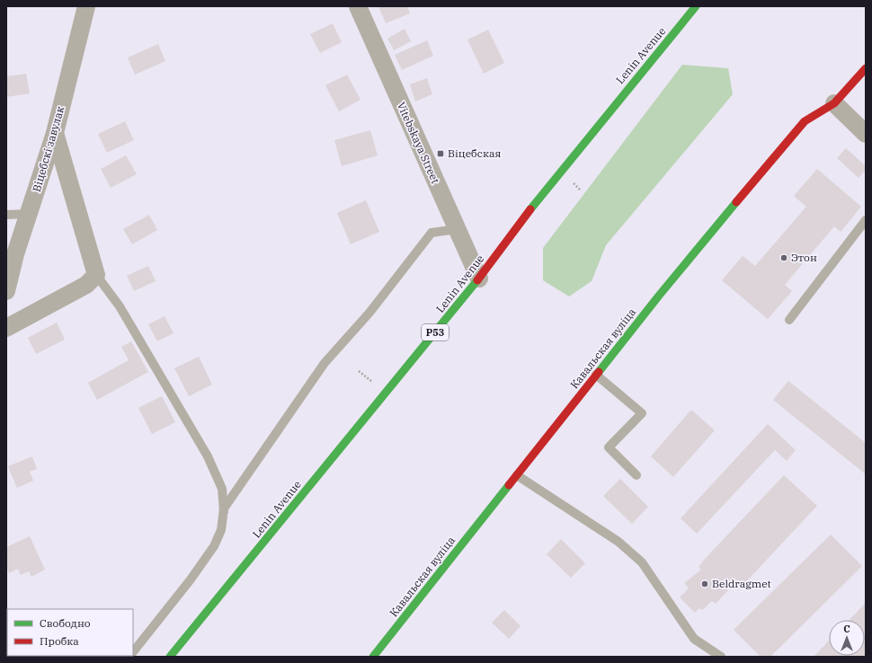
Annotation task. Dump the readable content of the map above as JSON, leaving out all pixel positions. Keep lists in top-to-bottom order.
{
  "streets": {
    "main road": ["Lenin Avenue", "Р53", "Кавальская вуліца"],
    "street": ["Vitebskaya Street", "Віцебскі завулак"]
  },
  "crossings": [
    ["Lenin Avenue", "Vitebskaya Street"]
  ],
  "places": {
    "transit": ["Віцебская"],
    "other": ["Этон", "Beldragmet"]
  },
  "legend": ["Свободно", "Пробка"],
  "north": "top"
}
